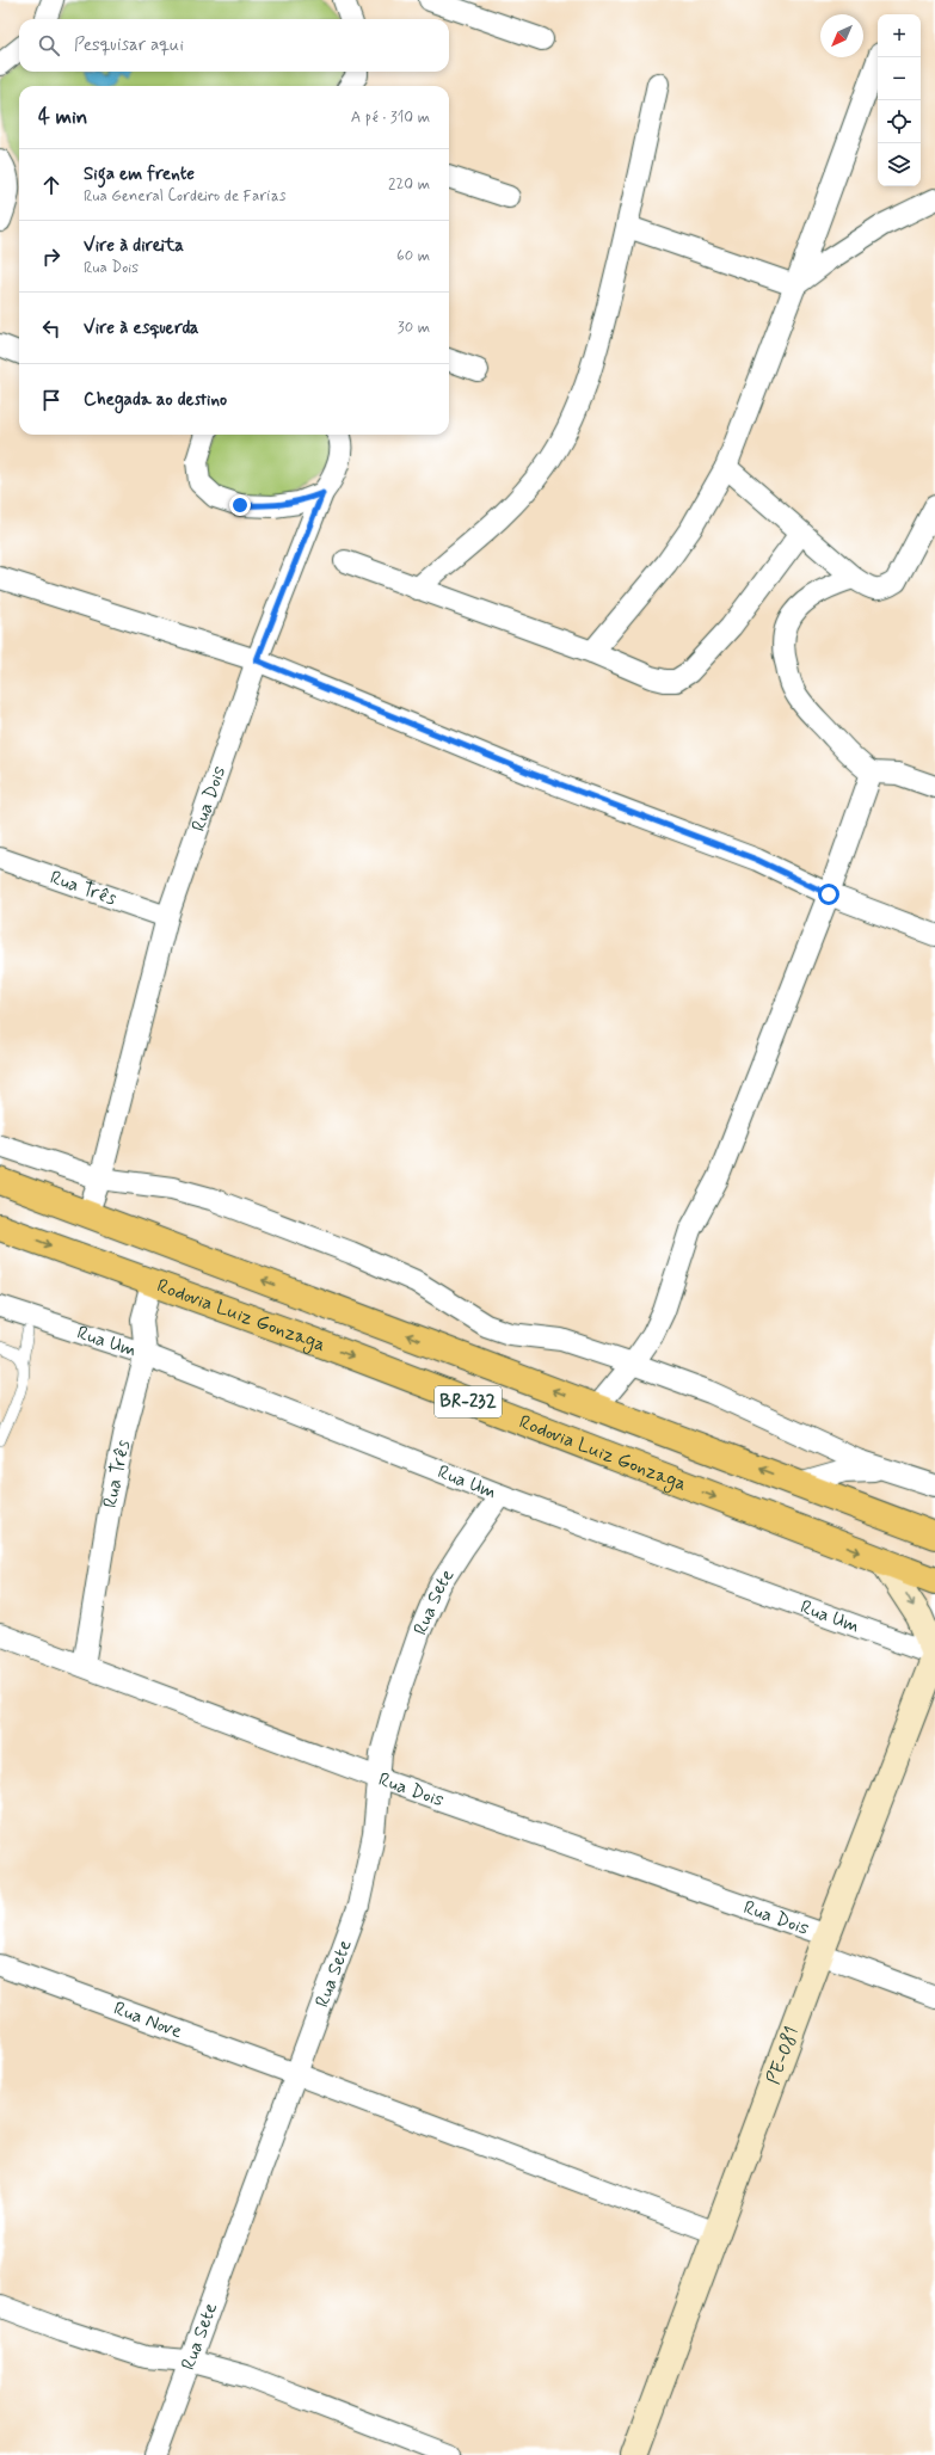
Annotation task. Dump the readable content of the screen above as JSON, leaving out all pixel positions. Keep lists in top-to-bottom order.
{
  "streets": {
    "highway": ["Rodovia Luiz Gonzaga", "BR-232"],
    "street": [
      "Rua Dois",
      "Rua Três",
      "Rua Um",
      "Rua Sete",
      "Rua Nove",
      "PE-081"
    ]
  },
  "crossings": [
    ["Rua Dois", "Rua Três"],
    ["Rua Dois", "BR-232"],
    ["Rua Dois", "Rua Sete"],
    ["Rua Dois", "PE-081"],
    ["Rua Três", "Rodovia Luiz Gonzaga"],
    ["Rua Três", "Rua Um"],
    ["Rua Um", "Rua Sete"],
    ["Rua Um", "PE-081"],
    ["Rua Sete", "Rua Nove"]
  ],
  "north": "bottom left",
  "page": {
    "map_buttons": ["+", "−"],
    "search": "Pesquisar aqui",
    "heading": ["4 min", "A pé · 310 m"],
    "list": [
      ["Siga em frente", "Rua General Cordeiro de Farias", "220 m"],
      ["Vire à direita", "Rua Dois", "60 m"],
      ["Vire à esquerda", "30 m"],
      "Chegada ao destino"
    ]
  }
}
